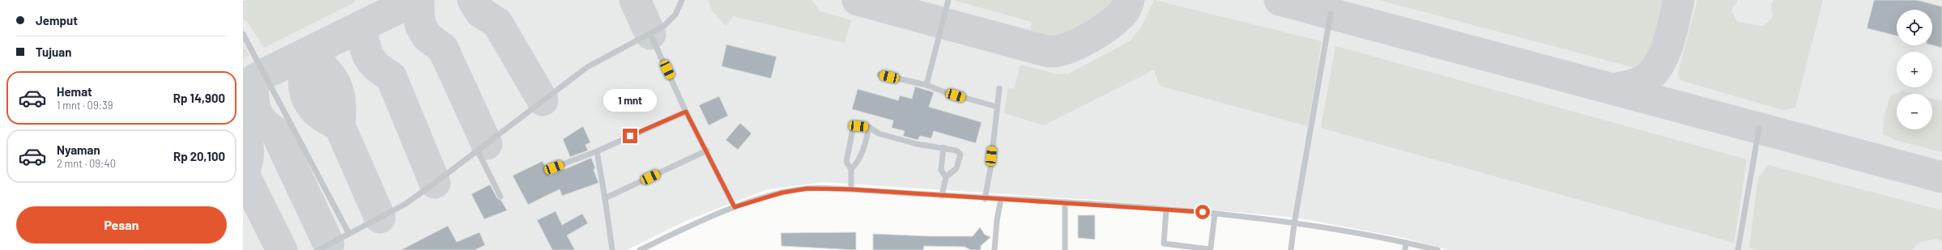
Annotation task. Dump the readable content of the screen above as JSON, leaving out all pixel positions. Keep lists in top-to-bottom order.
{
  "page": {
    "banner": ["Jemput", "Tujuan"],
    "map_buttons": ["+", "−"],
    "list": [
      {
        "name": "Hemat",
        "note": "1 mnt · 09:39",
        "value": "Rp 14,900"
      },
      {
        "name": "Nyaman",
        "note": "2 mnt · 09:40",
        "value": "Rp 20,100"
      }
    ],
    "bubble": "1 mnt",
    "buttons": "Pesan"
  }
}
